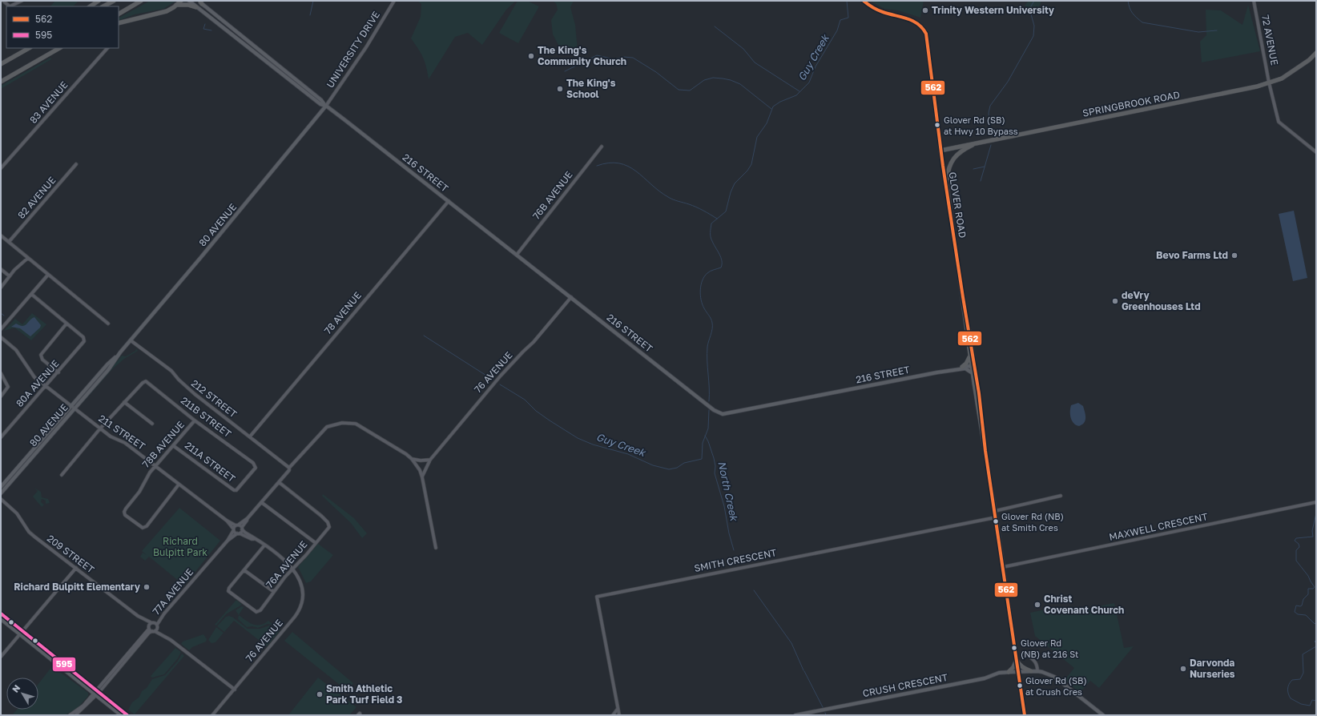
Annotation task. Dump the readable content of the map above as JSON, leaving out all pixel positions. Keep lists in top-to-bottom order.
{
  "streets": {
    "highway": ["SPRINGBROOK ROAD", "GLOVER ROAD"],
    "main road": ["216 STREET", "80 AVENUE", "CRUSH CRESCENT"],
    "street": [
      "72 AVENUE",
      "UNIVERSITY DRIVE",
      "83 AVENUE",
      "76B AVENUE",
      "82 AVENUE",
      "78 AVENUE",
      "76 AVENUE",
      "80A AVENUE",
      "212 STREET",
      "211B STREET",
      "211 STREET",
      "78B AVENUE",
      "211A STREET",
      "MAXWELL CRESCENT",
      "209 STREET",
      "SMITH CRESCENT",
      "76A AVENUE",
      "77A AVENUE"
    ]
  },
  "crossings": [
    ["72 AVENUE", "SPRINGBROOK ROAD"],
    ["UNIVERSITY DRIVE", "216 STREET"],
    ["UNIVERSITY DRIVE", "80 AVENUE"],
    ["SPRINGBROOK ROAD", "GLOVER ROAD"],
    ["216 STREET", "76B AVENUE"],
    ["216 STREET", "GLOVER ROAD"],
    ["216 STREET", "80 AVENUE"],
    ["216 STREET", "78 AVENUE"],
    ["216 STREET", "76 AVENUE"],
    ["GLOVER ROAD", "MAXWELL CRESCENT"],
    ["GLOVER ROAD", "SMITH CRESCENT"],
    ["GLOVER ROAD", "CRUSH CRESCENT"],
    ["80 AVENUE", "212 STREET"],
    ["80 AVENUE", "211 STREET"],
    ["78 AVENUE", "212 STREET"],
    ["76 AVENUE", "76A AVENUE"],
    ["80A AVENUE", "211 STREET"],
    ["211B STREET", "78B AVENUE"],
    ["211B STREET", "211A STREET"],
    ["211 STREET", "78B AVENUE"],
    ["211 STREET", "77A AVENUE"],
    ["78B AVENUE", "211A STREET"],
    ["209 STREET", "77A AVENUE"]
  ],
  "water": ["Guy Creek", "North Creek"],
  "parks": ["Richard Bulpitt Park"],
  "places": [
    "Trinity Western University",
    "The King's Community Church",
    "The King's School",
    "Glover Rd (SB) at Hwy 10 Bypass",
    "Bevo Farms Ltd",
    "deVry Greenhouses Ltd",
    "Glover Rd (NB) at Smith Cres",
    "Richard Bulpitt Elementary",
    "Christ Covenant Church",
    "Glover Rd (NB) at 216 St",
    "Darvonda Nurseries",
    "Glover Rd (SB) at Crush Cres",
    "Smith Athletic Park Turf Field 3"
  ],
  "lines": ["transit line 562", "transit line 595"],
  "legend": ["562", "595"],
  "north": "top left"
}
